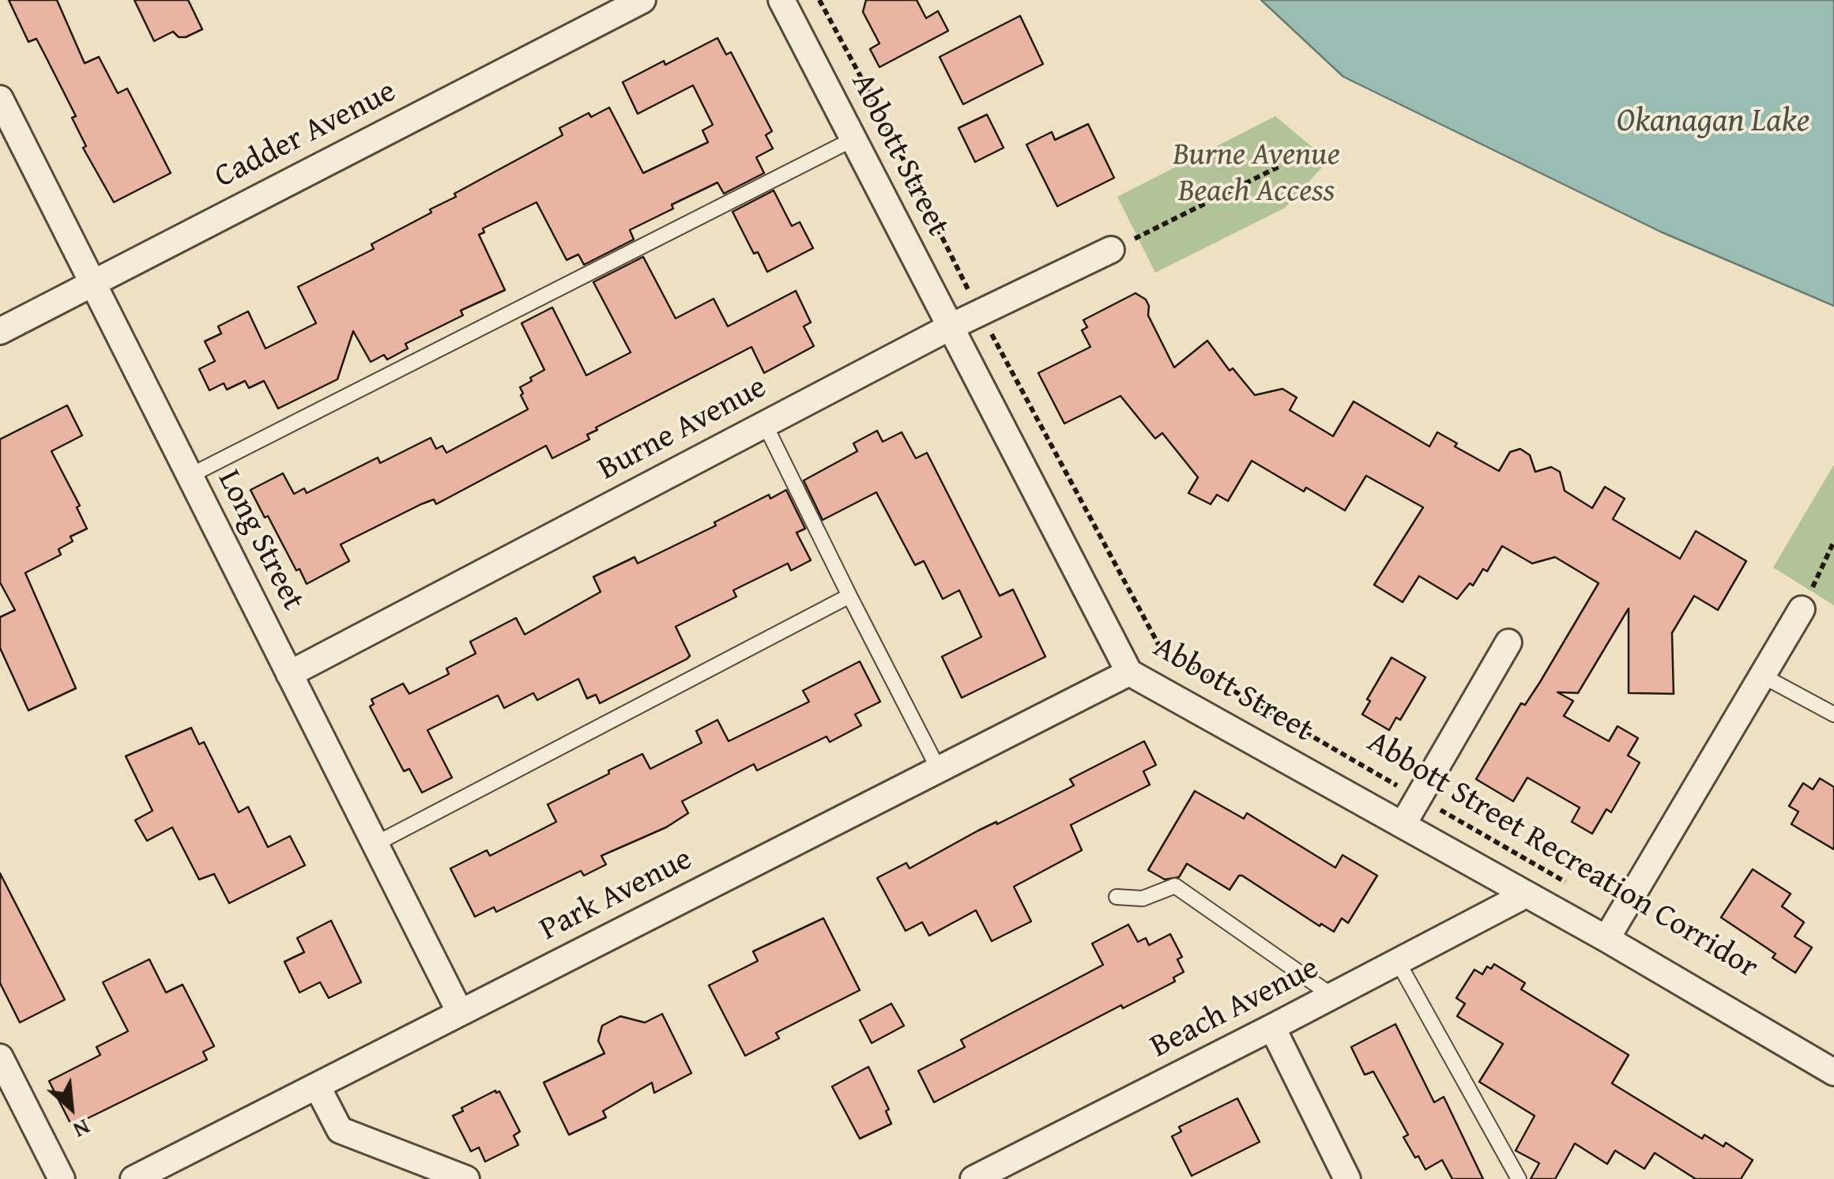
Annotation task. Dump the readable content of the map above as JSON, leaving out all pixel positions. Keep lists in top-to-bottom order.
{
  "streets": {
    "street": [
      "Cadder Avenue",
      "Abbott Street",
      "Burne Avenue",
      "Long Street",
      "Park Avenue",
      "Beach Avenue"
    ],
    "path": ["Abbott Street Recreation Corridor"]
  },
  "crossings": [
    ["Cadder Avenue", "Long Street"],
    ["Abbott Street", "Burne Avenue"],
    ["Abbott Street", "Park Avenue"],
    ["Abbott Street", "Beach Avenue"],
    ["Burne Avenue", "Long Street"],
    ["Burne Avenue", "Abbott Street Recreation Corridor"],
    ["Long Street", "Park Avenue"]
  ],
  "water": ["Okanagan Lake"],
  "parks": ["Burne Avenue Beach Access"],
  "north": "bottom right"
}
